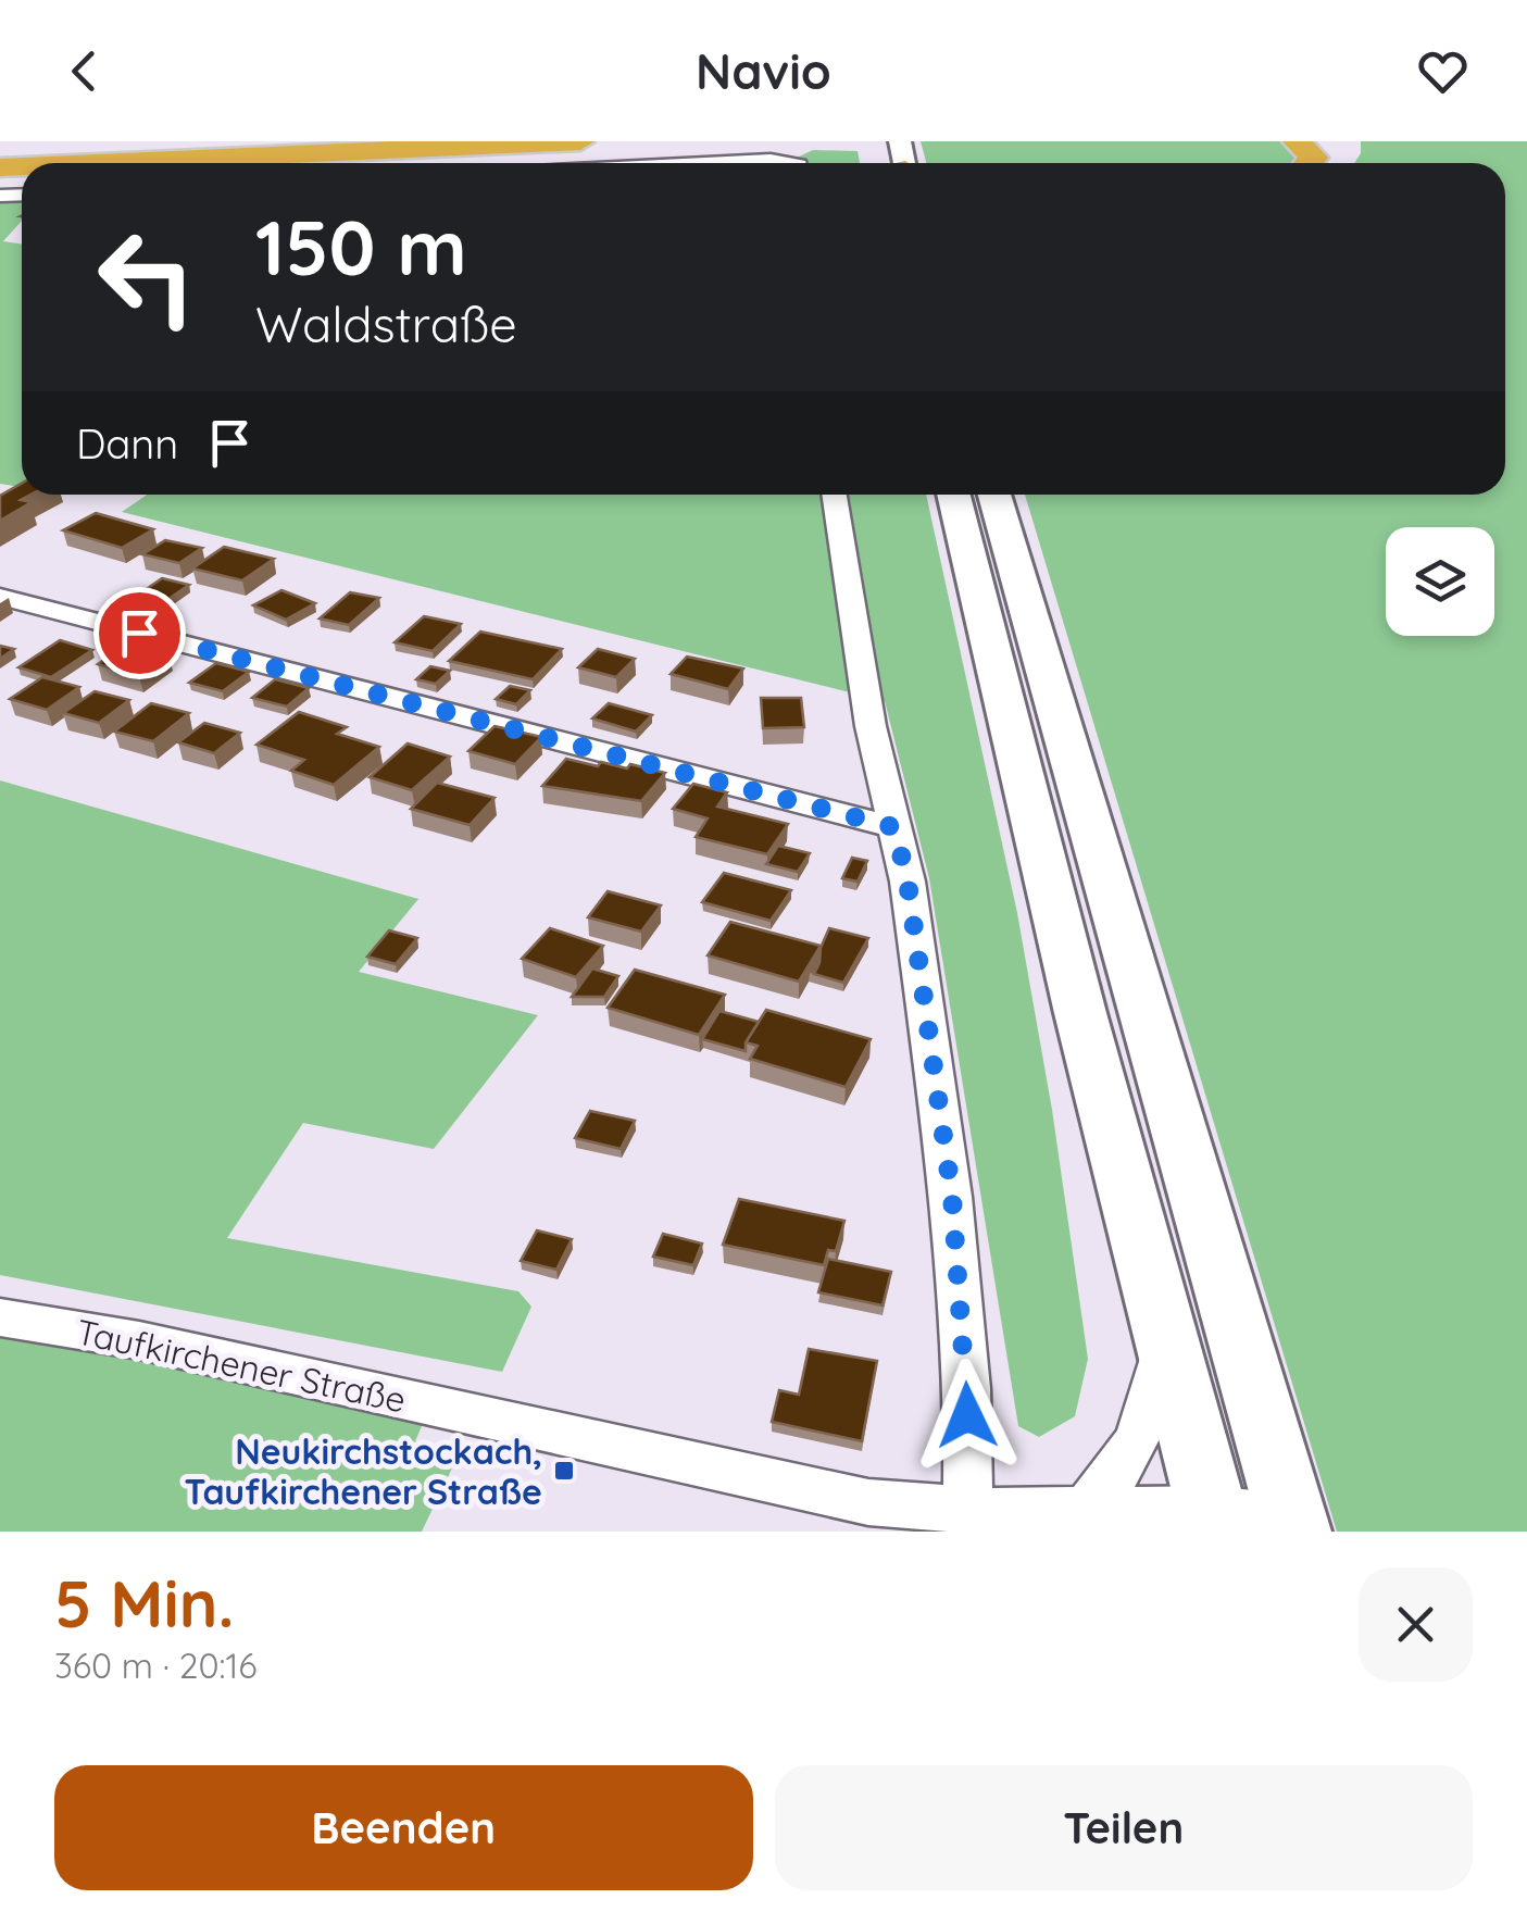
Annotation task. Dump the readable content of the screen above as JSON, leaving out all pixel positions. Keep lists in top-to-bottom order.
{
  "streets": {
    "street": ["Taufkirchener Straße"]
  },
  "places": {
    "transit": ["Neukirchstockach, Taufkirchener Straße"]
  },
  "page": {
    "header": "Navio",
    "turn": ["150 m", "Waldstraße"],
    "then": "Dann",
    "heading": ["5 Min.", "360 m · 20:16"],
    "buttons": ["Beenden", "Teilen"]
  }
}
